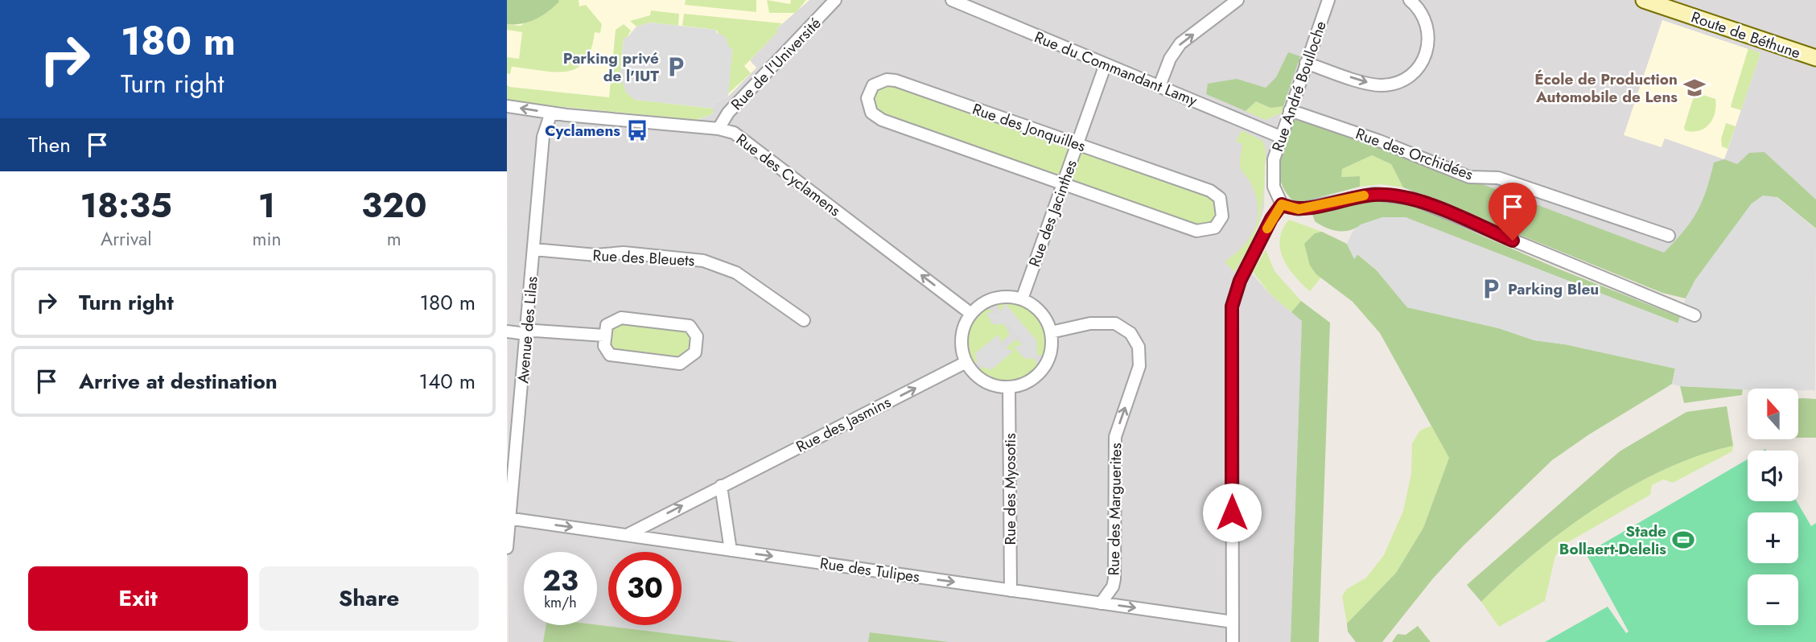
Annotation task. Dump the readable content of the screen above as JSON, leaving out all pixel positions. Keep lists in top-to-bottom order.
{
  "streets": {
    "main road": ["Route de Béthune"],
    "street": [
      "Rue de l'Université",
      "Rue du Commandant Lamy",
      "Rue André Boulloche",
      "Rue des Jonquilles",
      "Rue des Orchidées",
      "Rue des Cyclamens",
      "Rue des Jacinthes",
      "Rue des Bleuets",
      "Avenue des Lilas",
      "Rue des Jasmins",
      "Rue des Myosotis",
      "Rue des Marguerites",
      "Rue des Tulipes"
    ]
  },
  "crossings": [
    ["Rue de l'Université", "Rue des Cyclamens"],
    ["Rue du Commandant Lamy", "Rue André Boulloche"],
    ["Rue du Commandant Lamy", "Rue des Jacinthes"],
    ["Rue André Boulloche", "Rue des Orchidées"],
    ["Rue des Jonquilles", "Rue des Jacinthes"],
    ["Rue des Cyclamens", "Rue des Jacinthes"],
    ["Rue des Cyclamens", "Avenue des Lilas"],
    ["Rue des Cyclamens", "Rue des Jasmins"],
    ["Rue des Cyclamens", "Rue des Myosotis"],
    ["Rue des Cyclamens", "Rue des Marguerites"],
    ["Rue des Jacinthes", "Rue des Jasmins"],
    ["Rue des Jacinthes", "Rue des Myosotis"],
    ["Rue des Jacinthes", "Rue des Marguerites"],
    ["Rue des Bleuets", "Avenue des Lilas"],
    ["Avenue des Lilas", "Rue des Tulipes"],
    ["Rue des Jasmins", "Rue des Myosotis"],
    ["Rue des Jasmins", "Rue des Marguerites"],
    ["Rue des Jasmins", "Rue des Tulipes"],
    ["Rue des Myosotis", "Rue des Marguerites"],
    ["Rue des Myosotis", "Rue des Tulipes"],
    ["Rue des Marguerites", "Rue des Tulipes"]
  ],
  "one_way": ["Rue des Cyclamens", "Rue des Jasmins", "Rue des Tulipes"],
  "places": {
    "parking": ["Parking privé de l'IUT", "Parking Bleu"],
    "school or university": ["École de Production Automobile de Lens"],
    "bus stop": ["Cyclamens"],
    "sports": ["Stade Bollaert-Delelis"]
  },
  "north": "top",
  "page": {
    "turn": ["180 m", "Turn right"],
    "then": "Then",
    "eta": [
      "18:35",
      "Arrival",
      "1",
      "min",
      "320",
      "m"
    ],
    "list": [
      {
        "name": "Turn right",
        "value": "180 m"
      },
      {
        "name": "Arrive at destination",
        "value": "140 m"
      }
    ],
    "map_buttons": ["+", "−"],
    "speed": "23 km/h",
    "limit": "30",
    "buttons": ["Exit", "Share"]
  }
}
